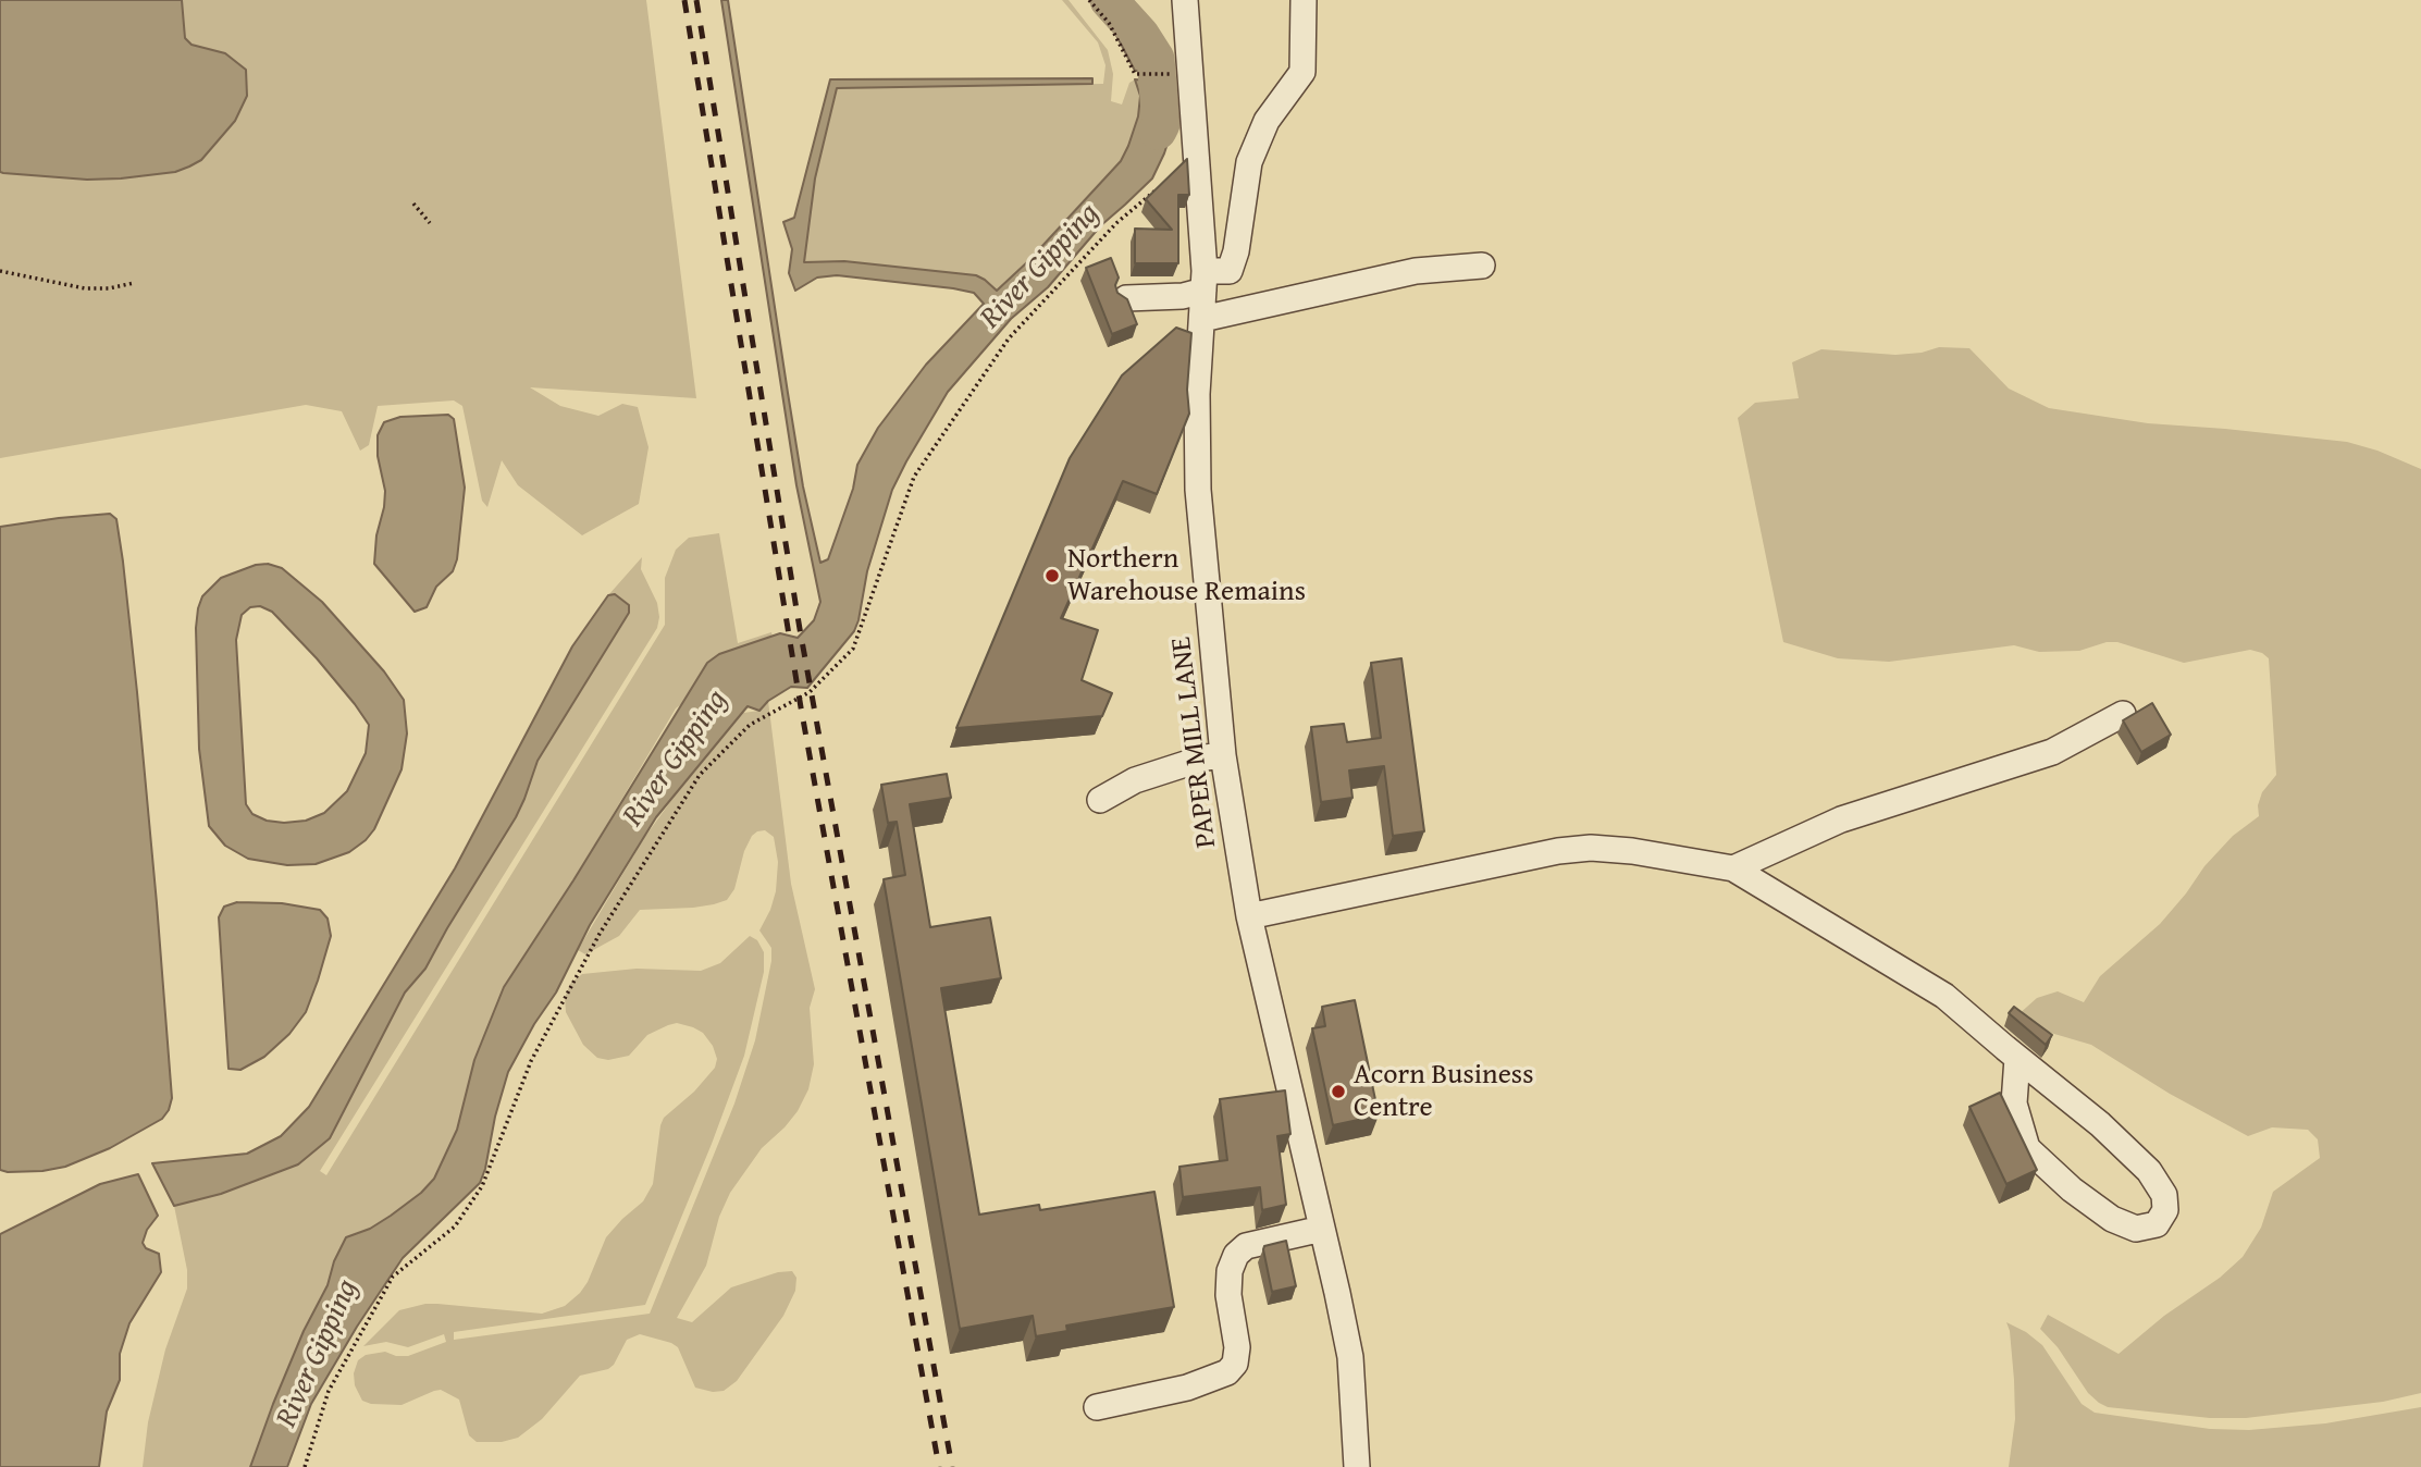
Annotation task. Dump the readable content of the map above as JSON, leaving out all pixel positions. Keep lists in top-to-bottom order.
{
  "streets": {
    "street": ["PAPER MILL LANE"]
  },
  "water": ["River Gipping"],
  "places": ["Northern Warehouse Remains", "Acorn Business Centre"]
}
